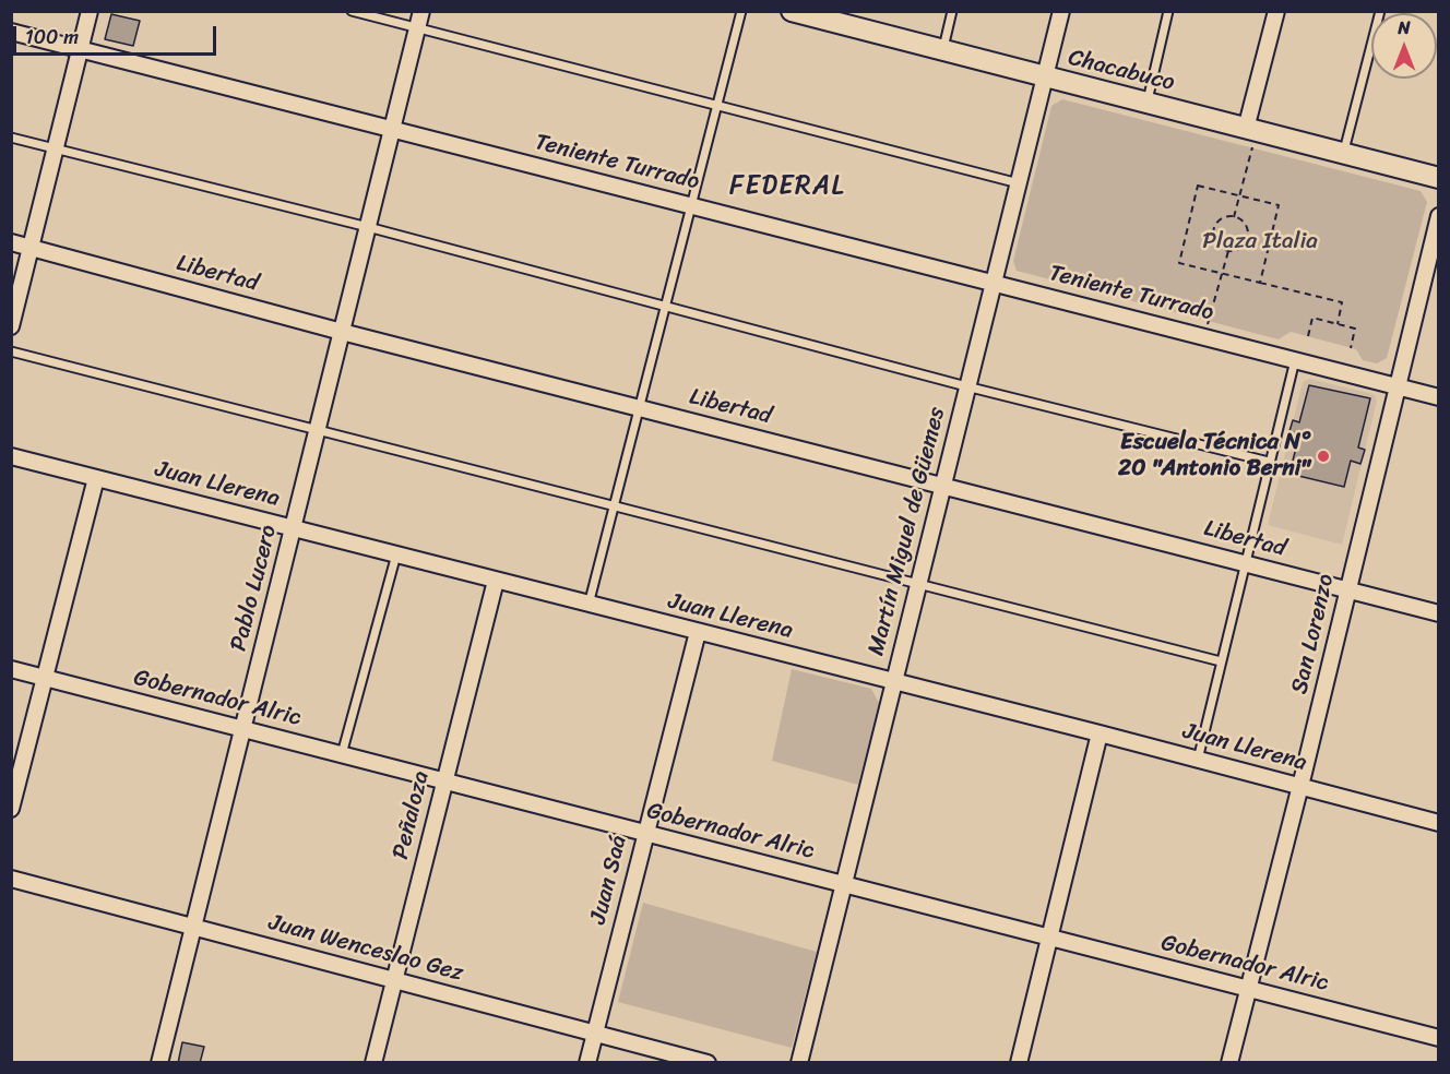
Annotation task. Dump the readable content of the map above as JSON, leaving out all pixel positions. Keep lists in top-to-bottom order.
{
  "streets": {
    "main road": ["Chacabuco"],
    "street": [
      "Teniente Turrado",
      "Libertad",
      "Juan Llerena",
      "Martín Miguel de Güemes",
      "Pablo Lucero",
      "San Lorenzo",
      "Gobernador Alric",
      "Peñaloza",
      "Juan Saá",
      "Juan Wenceslao Gez"
    ]
  },
  "crossings": [
    ["Chacabuco", "Martín Miguel de Güemes"],
    ["Teniente Turrado", "Martín Miguel de Güemes"],
    ["Teniente Turrado", "Pablo Lucero"],
    ["Teniente Turrado", "San Lorenzo"],
    ["Libertad", "Martín Miguel de Güemes"],
    ["Libertad", "Pablo Lucero"],
    ["Libertad", "San Lorenzo"],
    ["Juan Llerena", "Martín Miguel de Güemes"],
    ["Juan Llerena", "Pablo Lucero"],
    ["Juan Llerena", "San Lorenzo"],
    ["Juan Llerena", "Peñaloza"],
    ["Juan Llerena", "Juan Saá"],
    ["Martín Miguel de Güemes", "Gobernador Alric"],
    ["Pablo Lucero", "Gobernador Alric"],
    ["Pablo Lucero", "Juan Wenceslao Gez"],
    ["San Lorenzo", "Gobernador Alric"],
    ["Gobernador Alric", "Peñaloza"],
    ["Gobernador Alric", "Juan Saá"],
    ["Peñaloza", "Juan Wenceslao Gez"],
    ["Juan Saá", "Juan Wenceslao Gez"]
  ],
  "districts": ["FEDERAL"],
  "parks": ["Plaza Italia"],
  "places": ["Escuela Técnica N° 20 \"Antonio Berni\""],
  "scale_bar": "100 m",
  "north": "top"
}
